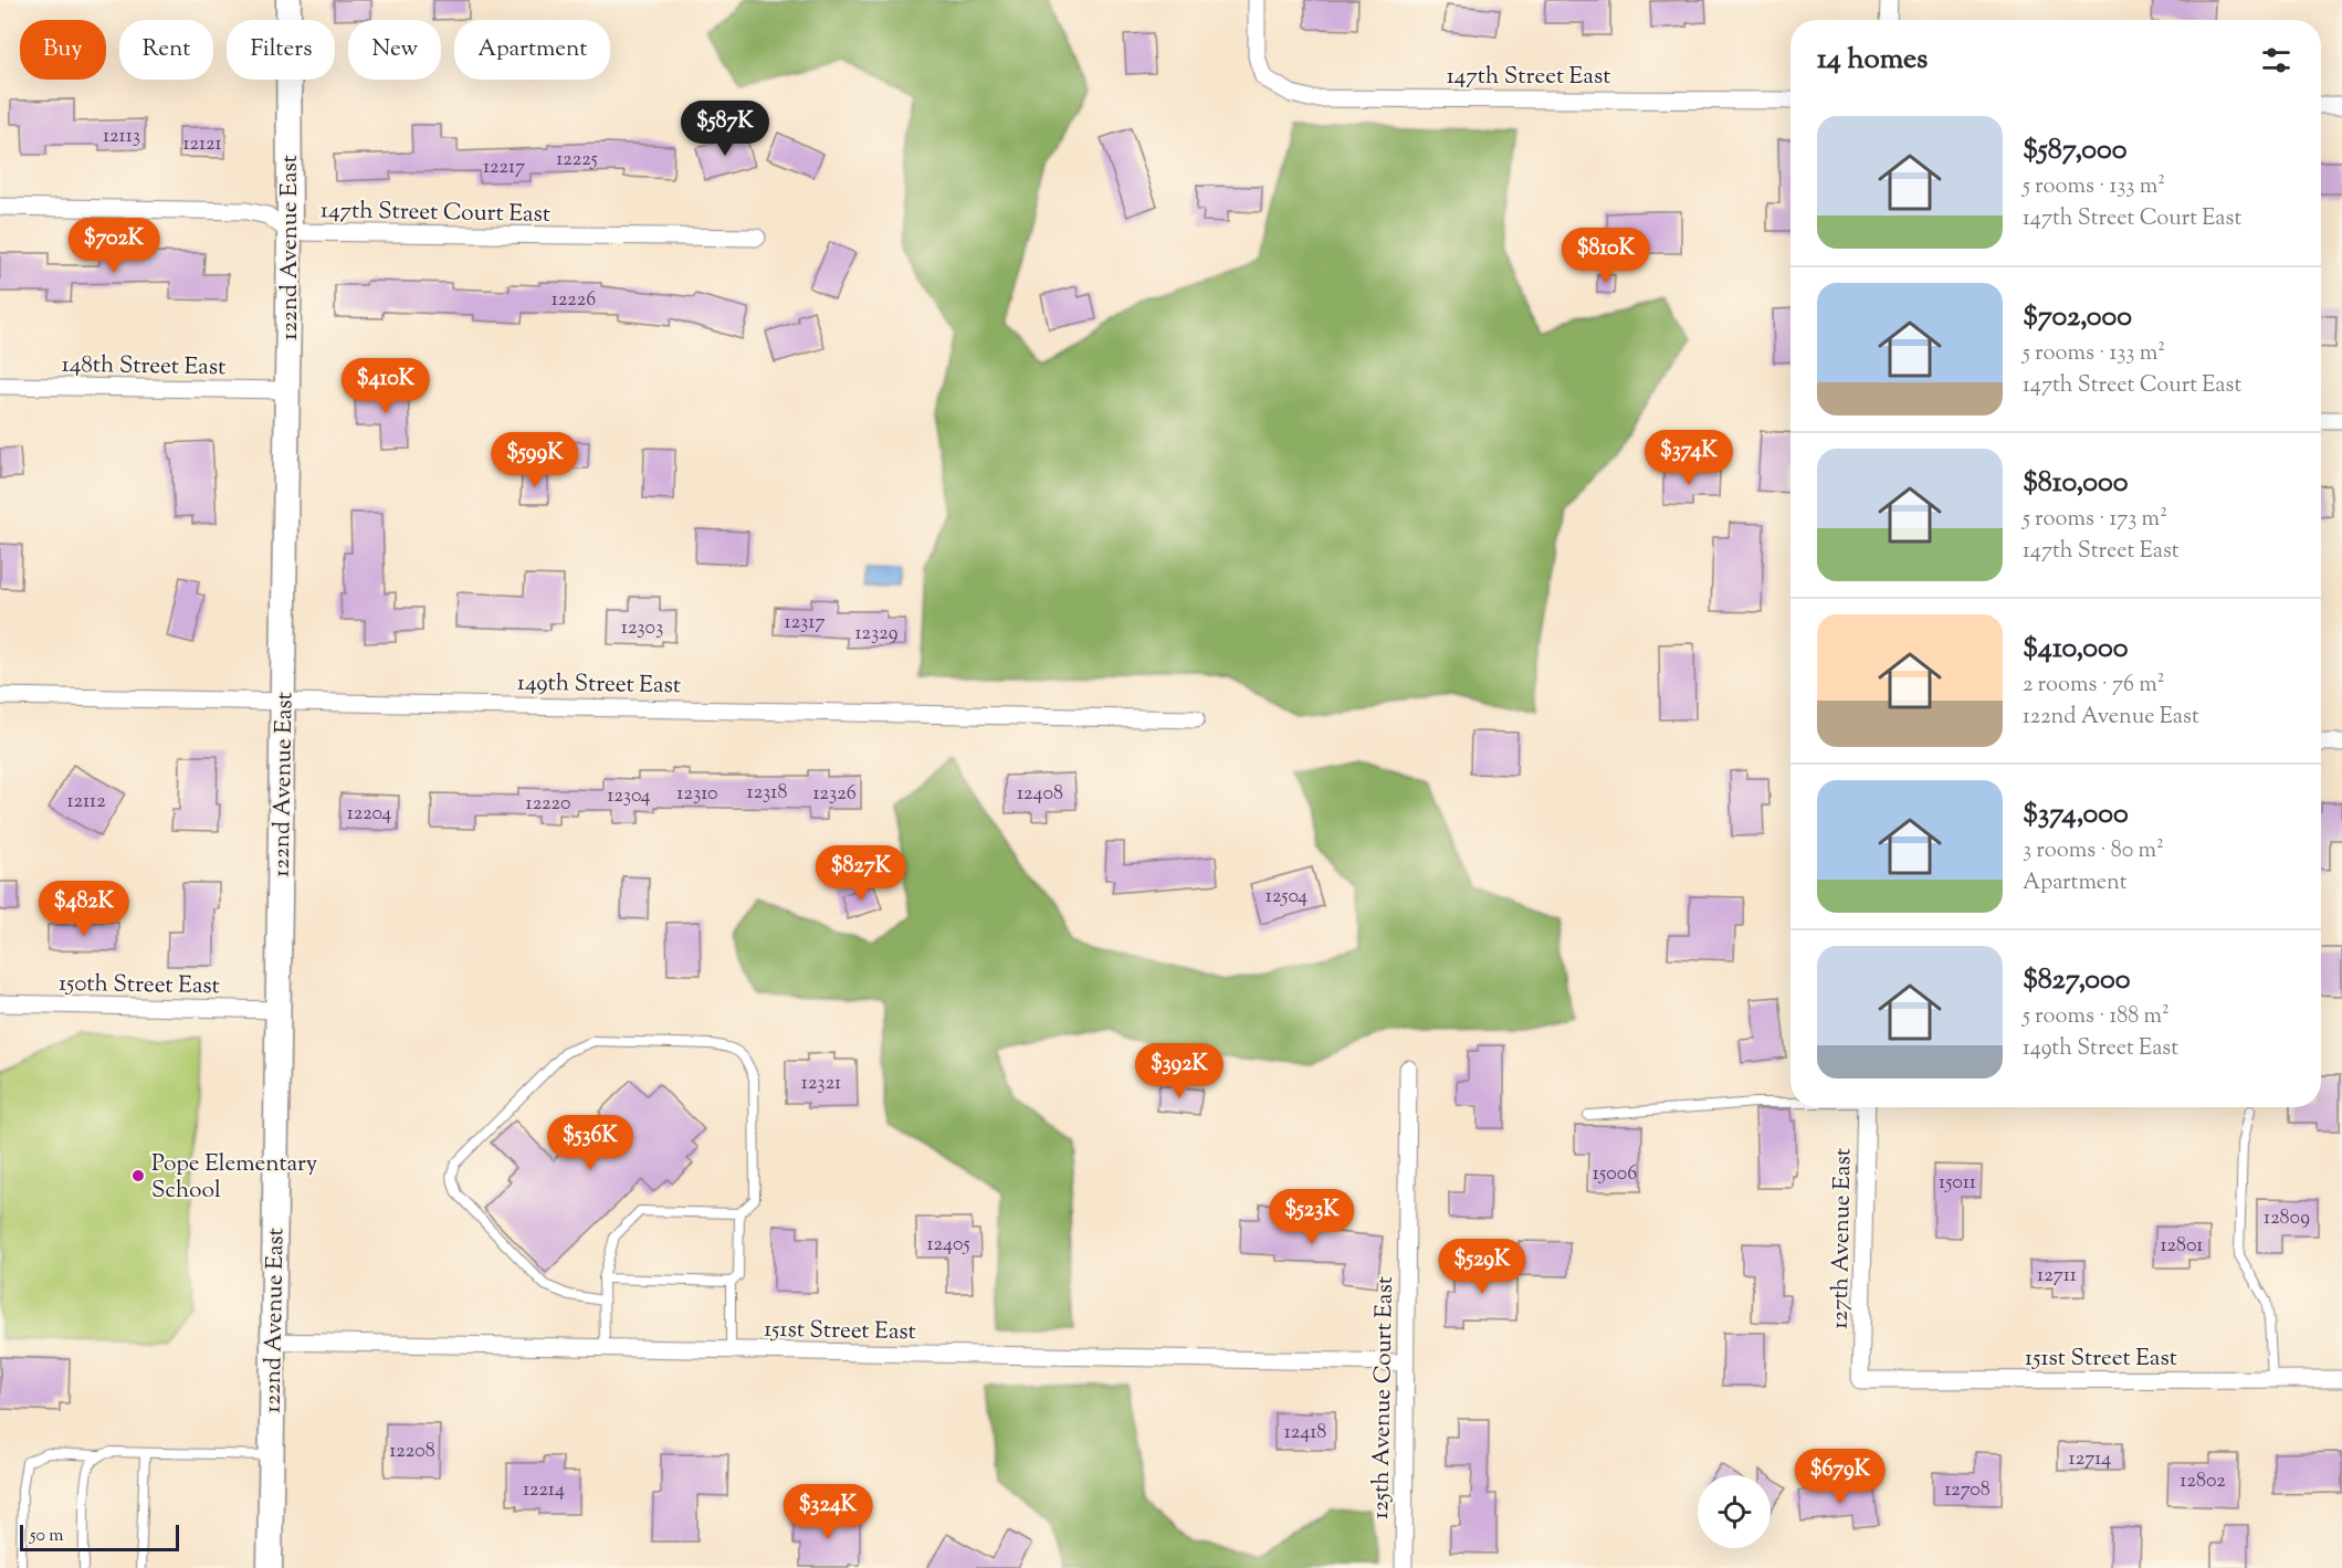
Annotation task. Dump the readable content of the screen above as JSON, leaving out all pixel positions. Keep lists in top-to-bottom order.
{
  "streets": {
    "main road": ["122nd Avenue East"],
    "street": [
      "147th Street East",
      "147th Street Court East",
      "148th Street East",
      "149th Street East",
      "150th Street East",
      "127th Avenue East",
      "151st Street East",
      "125th Avenue Court East"
    ]
  },
  "crossings": [
    ["147th Street Court East", "122nd Avenue East"],
    ["122nd Avenue East", "148th Street East"],
    ["122nd Avenue East", "149th Street East"],
    ["122nd Avenue East", "150th Street East"],
    ["122nd Avenue East", "151st Street East"],
    ["127th Avenue East", "151st Street East"],
    ["151st Street East", "125th Avenue Court East"]
  ],
  "places": ["Pope Elementary School"],
  "house_numbers": [
    "12113",
    "12121",
    "12225",
    "12217",
    "12226",
    "12317",
    "12303",
    "12329",
    "12318",
    "12310",
    "12326",
    "12408",
    "12304",
    "12112",
    "12220",
    "12204",
    "12504",
    "12321",
    "15006",
    "15011",
    "12809",
    "12405",
    "12801",
    "12711",
    "12418",
    "12208",
    "12714",
    "12802",
    "12214",
    "12708"
  ],
  "scale_bar": "50 m",
  "page": {
    "chip": [
      "Buy",
      "Rent",
      "Filters",
      "New",
      "Apartment"
    ],
    "heading": "14 homes",
    "list": [
      {
        "name": "$587,000",
        "note": "5 rooms · 133 m² · 147th Street Court East"
      },
      {
        "name": "$702,000",
        "note": "5 rooms · 133 m² · 147th Street Court East"
      },
      {
        "name": "$810,000",
        "note": "5 rooms · 173 m² · 147th Street East"
      },
      {
        "name": "$410,000",
        "note": "2 rooms · 76 m² · 122nd Avenue East"
      },
      {
        "name": "$374,000",
        "note": "3 rooms · 80 m² · Apartment"
      },
      {
        "name": "$827,000",
        "note": "5 rooms · 188 m² · 149th Street East"
      }
    ],
    "price": [
      "$587K",
      "$702K",
      "$810K",
      "$410K",
      "$374K",
      "$599K",
      "$827K",
      "$482K",
      "$392K",
      "$536K",
      "$523K",
      "$529K",
      "$679K",
      "$324K"
    ],
    "scale": "50 m"
  }
}
